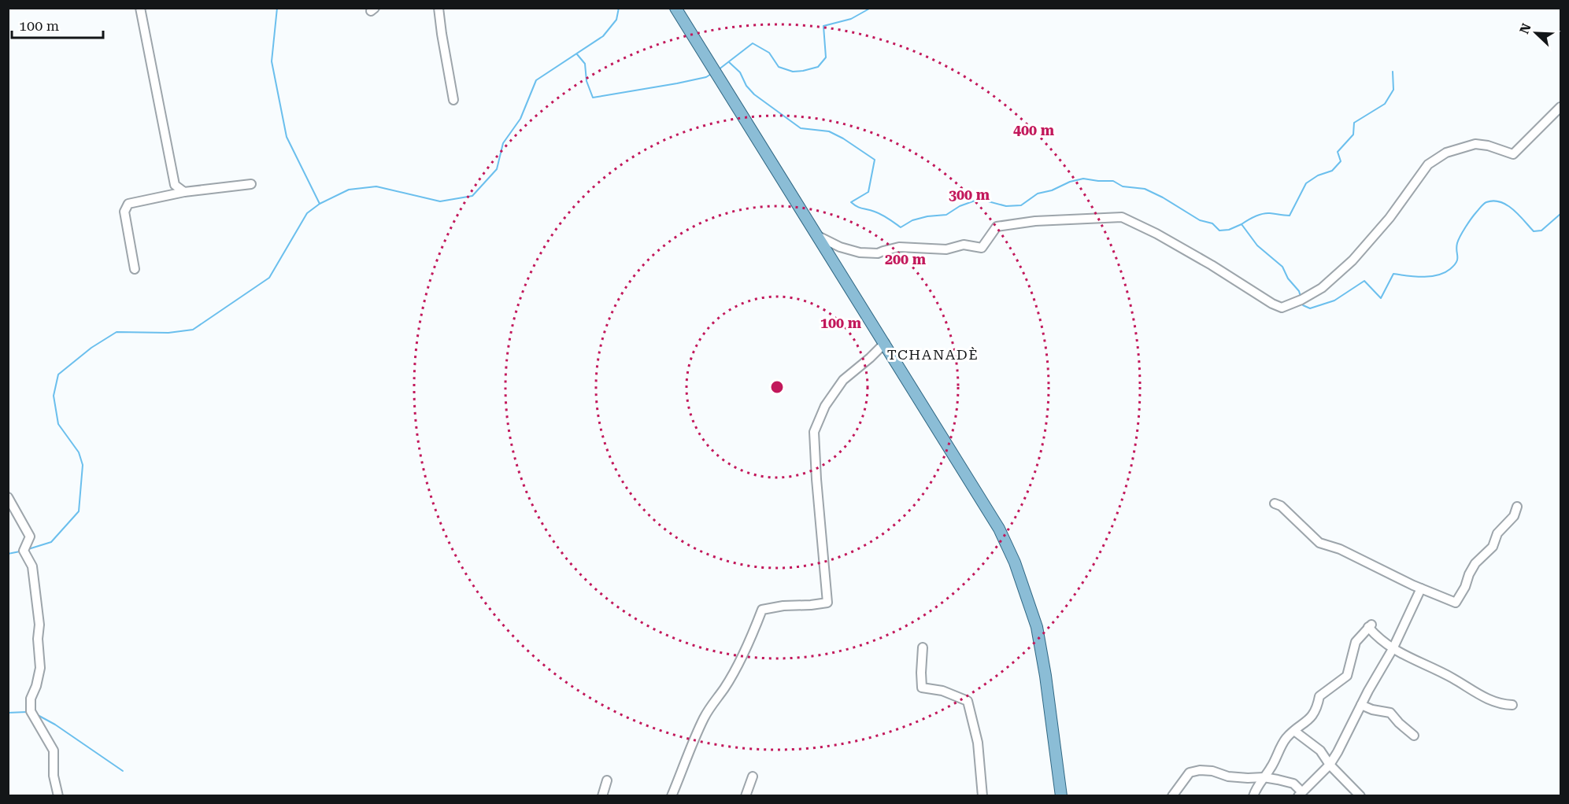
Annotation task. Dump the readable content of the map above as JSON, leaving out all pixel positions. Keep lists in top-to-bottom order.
{
  "districts": ["TCHANADÈ"],
  "scale_bar": "100 m",
  "north": "top left",
  "rings": [
    "400 m",
    "300 m",
    "200 m",
    "100 m"
  ]
}
